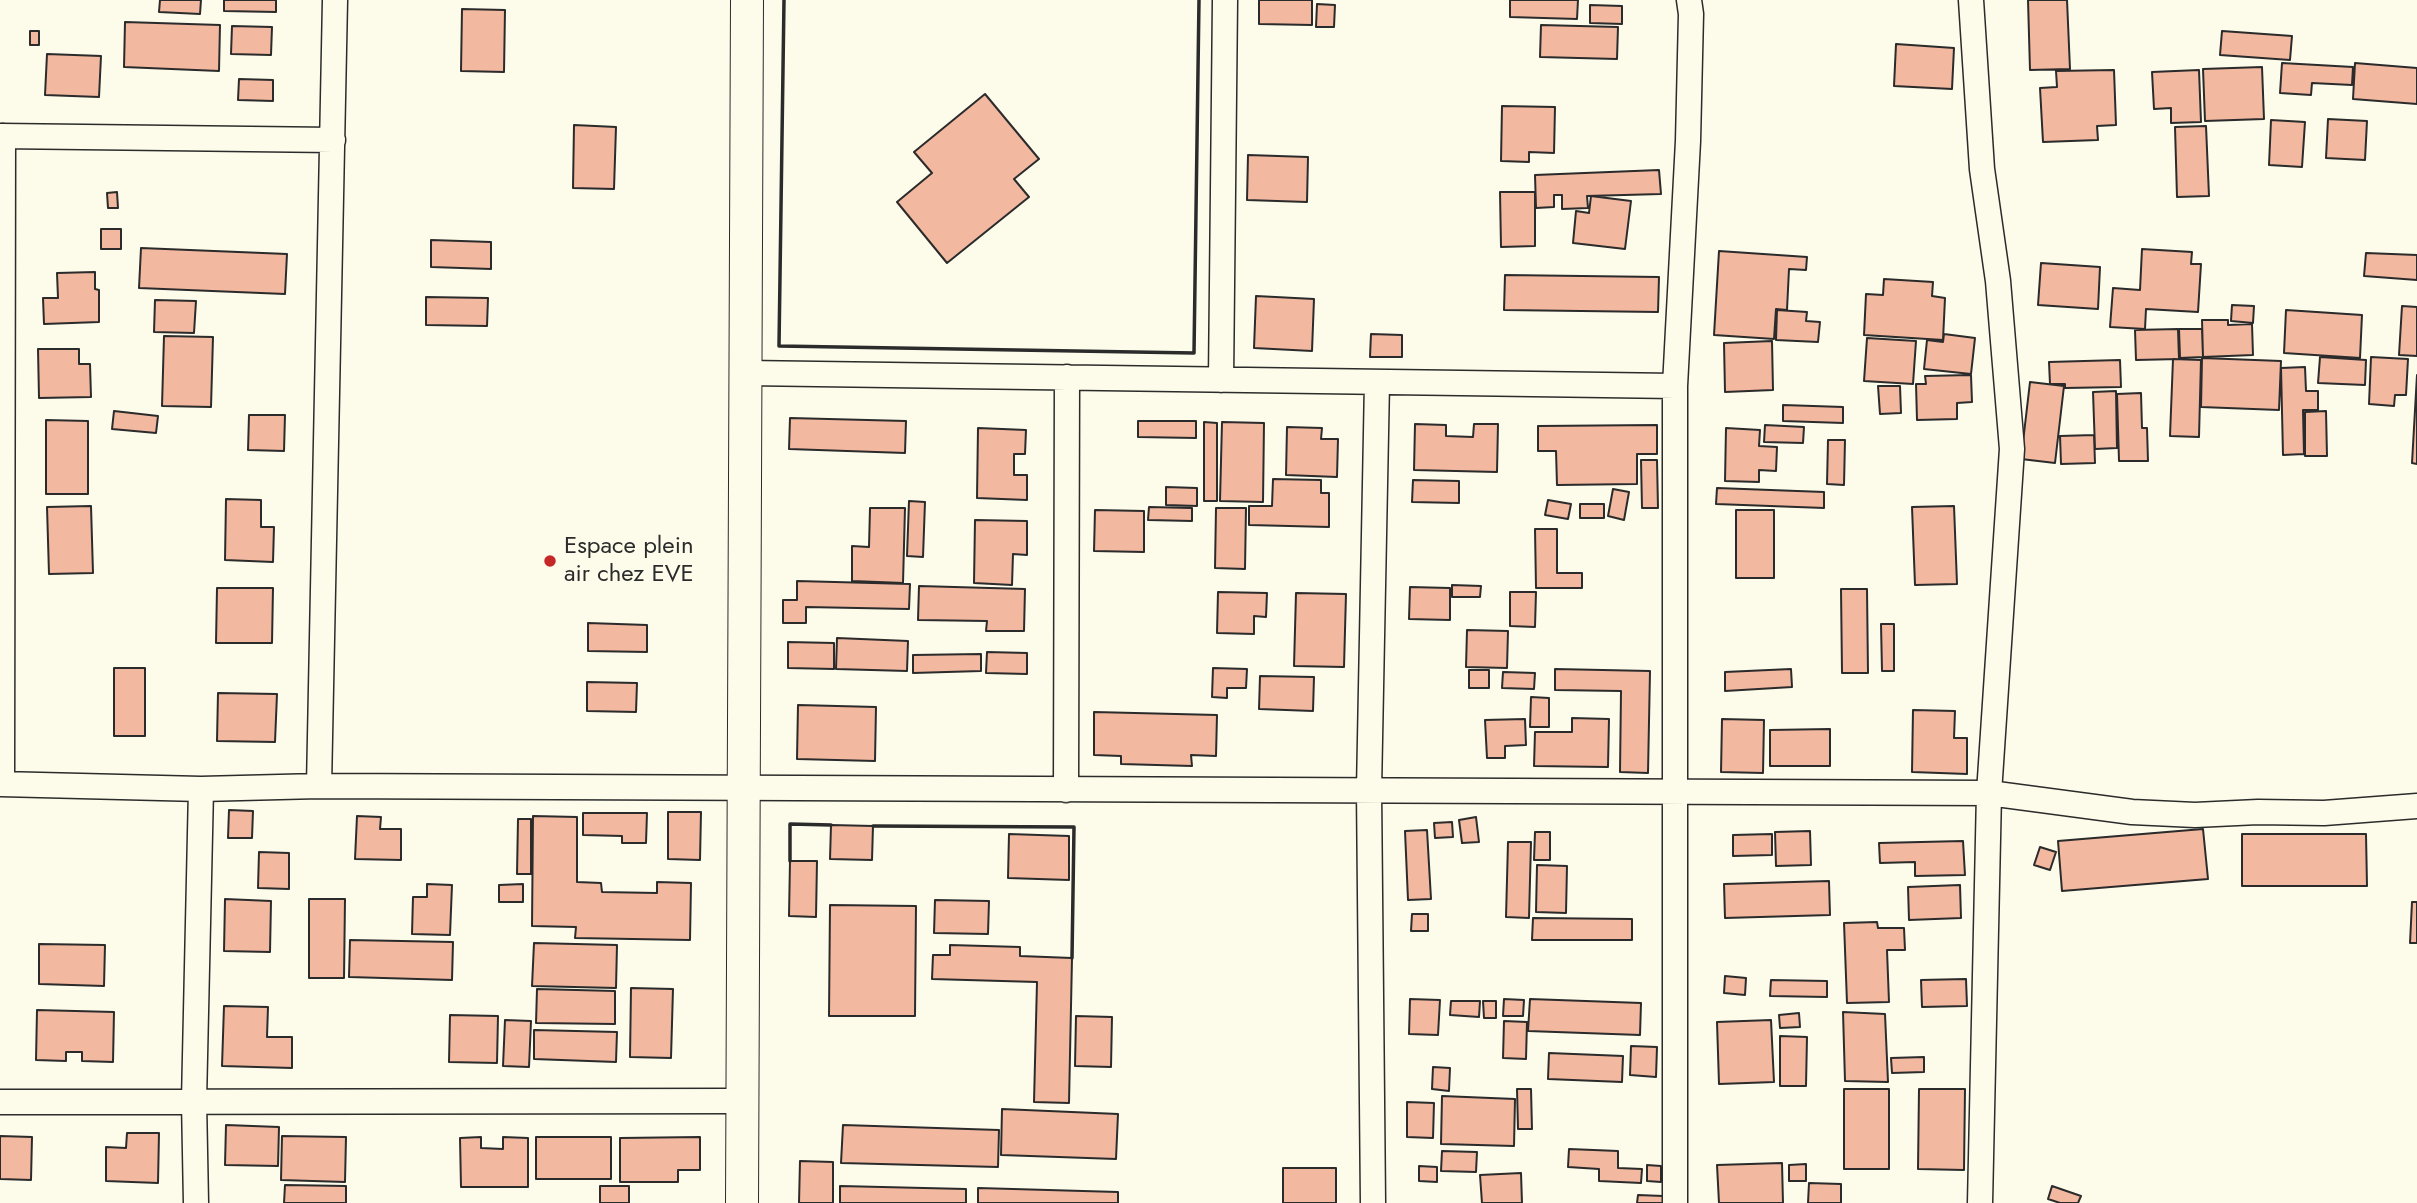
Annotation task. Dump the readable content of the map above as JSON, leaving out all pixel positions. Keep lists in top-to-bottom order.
{
  "places": ["Espace plein air chez EVE"]
}
